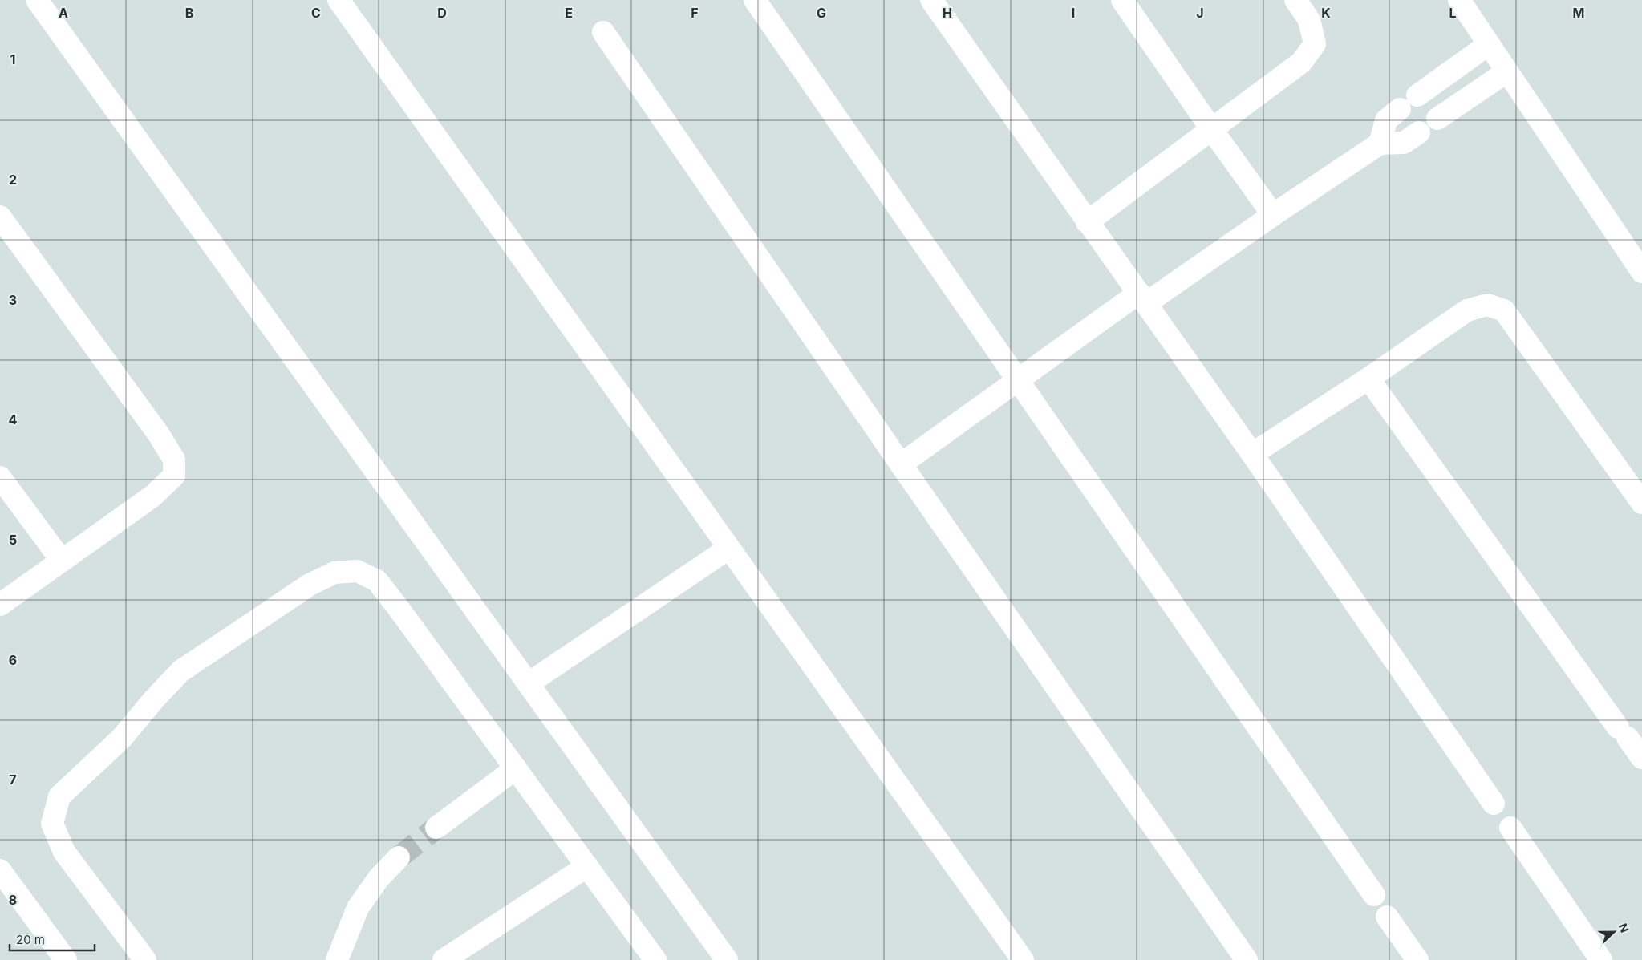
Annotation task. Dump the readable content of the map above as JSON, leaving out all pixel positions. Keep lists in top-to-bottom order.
{
  "scale_bar": "20 m",
  "north": "right",
  "grid": {
    "columns": [
      "A",
      "B",
      "C",
      "D",
      "E",
      "F",
      "G",
      "H",
      "I",
      "J",
      "K",
      "L",
      "M"
    ],
    "rows": [
      "1",
      "2",
      "3",
      "4",
      "5",
      "6",
      "7",
      "8"
    ]
  }
}
